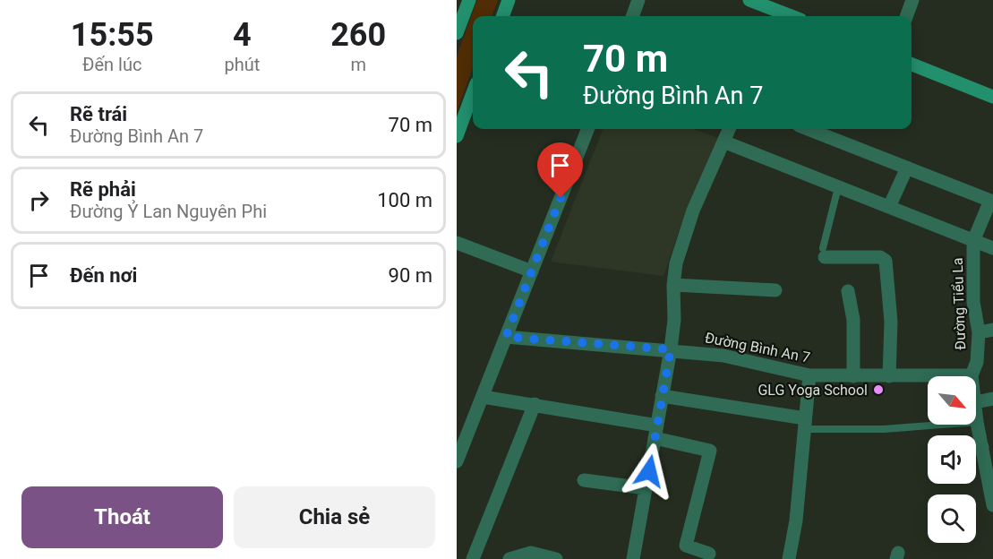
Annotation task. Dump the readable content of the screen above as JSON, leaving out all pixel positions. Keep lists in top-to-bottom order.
{
  "streets": {
    "street": ["Đường Tiểu La", "Đường Bình An 7"]
  },
  "crossings": [
    ["Đường Tiểu La", "Đường Bình An 7"]
  ],
  "places": ["GLG Yoga School"],
  "north": "bottom right",
  "page": {
    "eta": [
      "15:55",
      "Đến lúc",
      "4",
      "phút",
      "260",
      "m"
    ],
    "turn": ["70 m", "Đường Bình An 7"],
    "list": [
      {
        "name": "Rẽ trái",
        "note": "Đường Bình An 7",
        "value": "70 m"
      },
      {
        "name": "Rẽ phải",
        "note": "Đường Ỷ Lan Nguyên Phi",
        "value": "100 m"
      },
      {
        "name": "Đến nơi",
        "value": "90 m"
      }
    ],
    "buttons": ["Thoát", "Chia sẻ"]
  }
}
